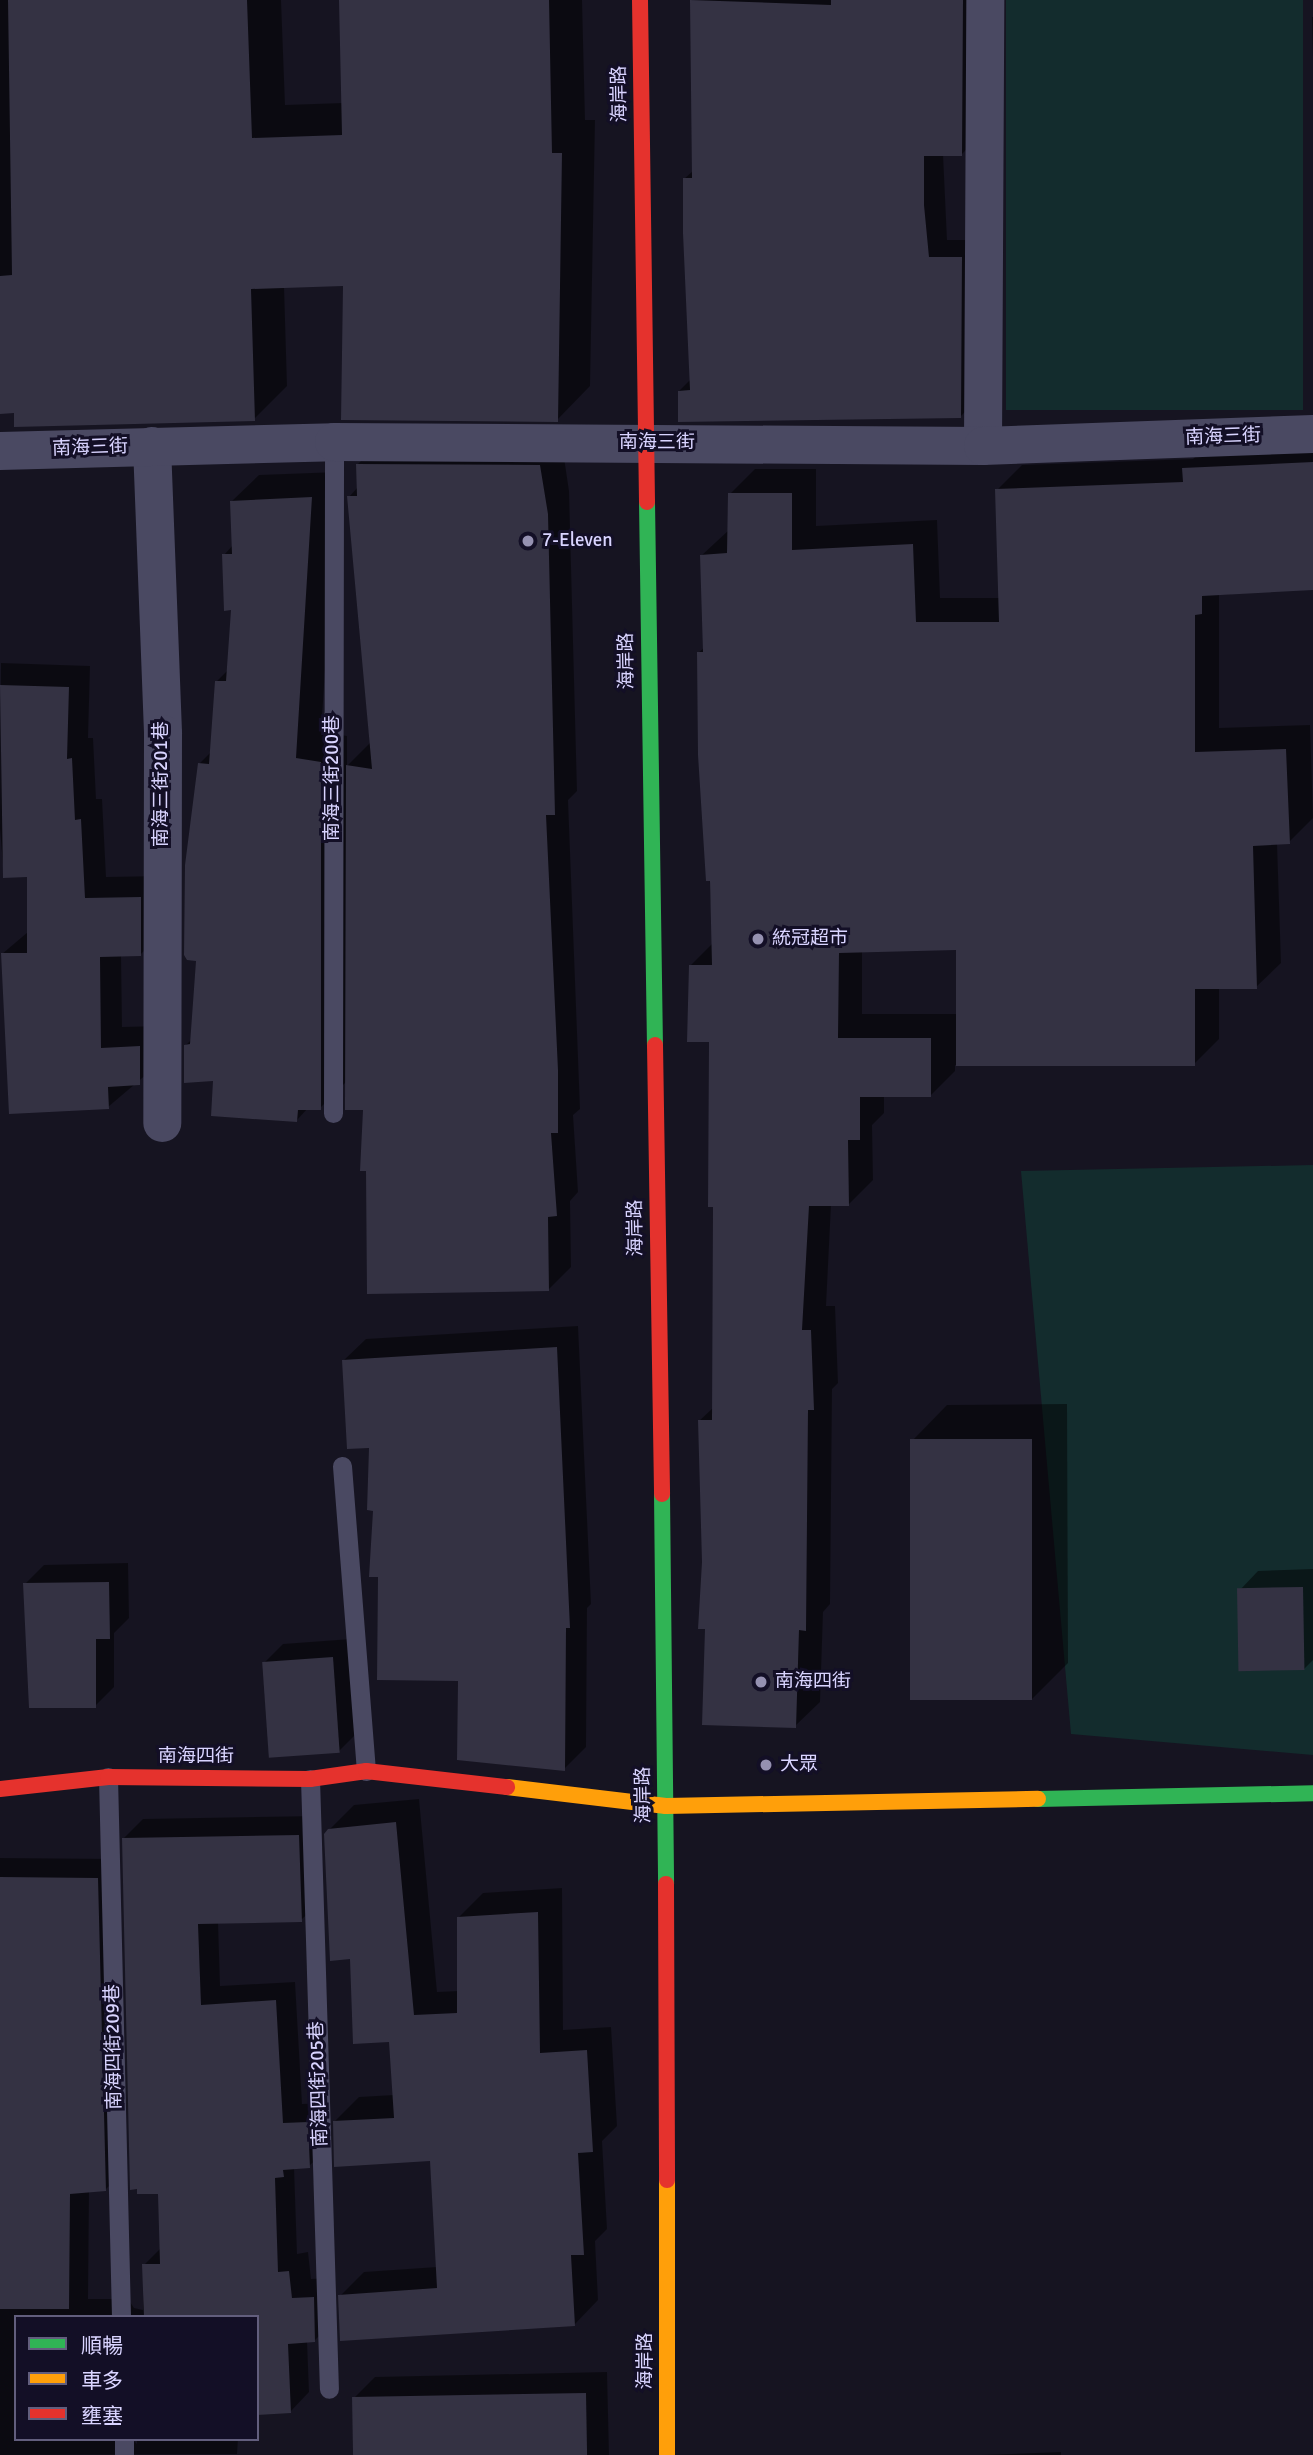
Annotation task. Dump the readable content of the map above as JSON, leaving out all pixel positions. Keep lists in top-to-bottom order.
{
  "streets": {
    "main road": ["海岸路", "南海四街"],
    "street": ["南海三街", "南海三街201巷"],
    "lane": ["南海三街200巷", "南海四街209巷", "南海四街205巷"]
  },
  "crossings": [
    ["海岸路", "南海三街"],
    ["海岸路", "南海四街"],
    ["南海三街", "南海三街200巷"],
    ["南海三街", "南海三街201巷"],
    ["南海四街", "南海四街209巷"],
    ["南海四街", "南海四街205巷"]
  ],
  "places": [
    "7-Eleven",
    "統冠超市",
    "南海四街",
    "大眾"
  ],
  "legend": ["順暢", "車多", "壅塞"]
}
